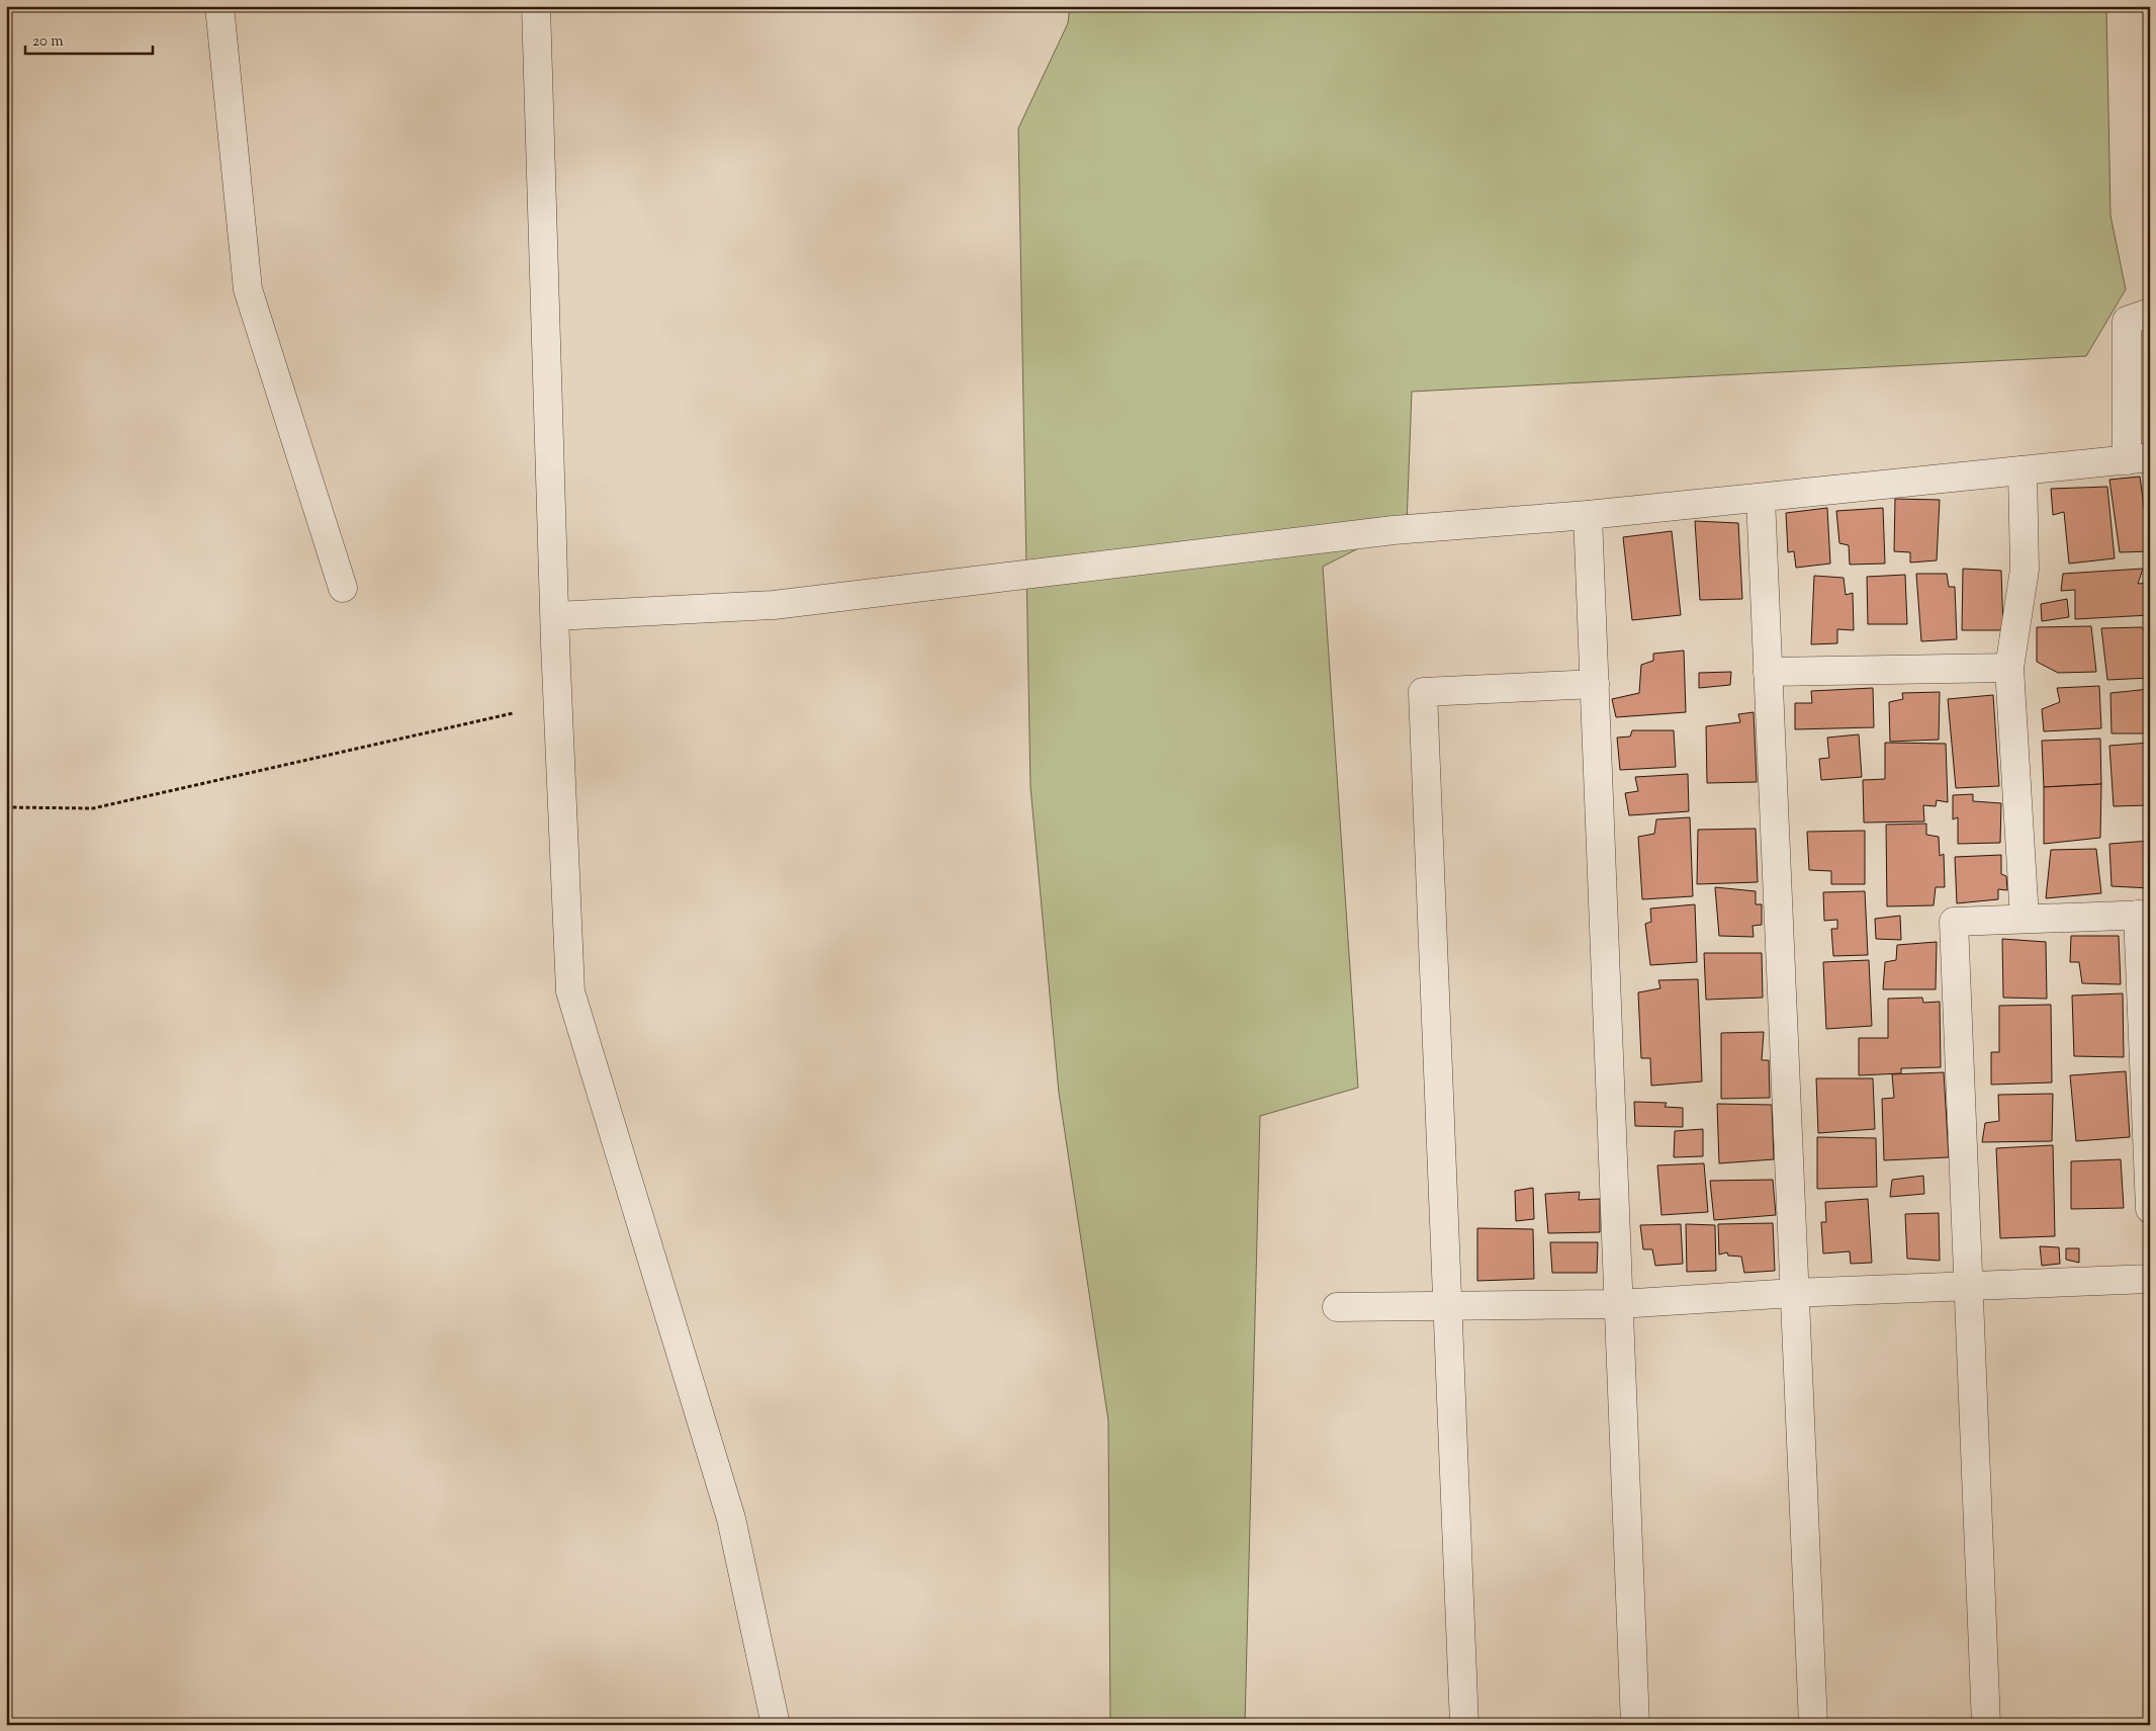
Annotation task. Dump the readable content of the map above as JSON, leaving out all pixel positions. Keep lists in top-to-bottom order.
{
  "scale_bar": "20 m"
}
